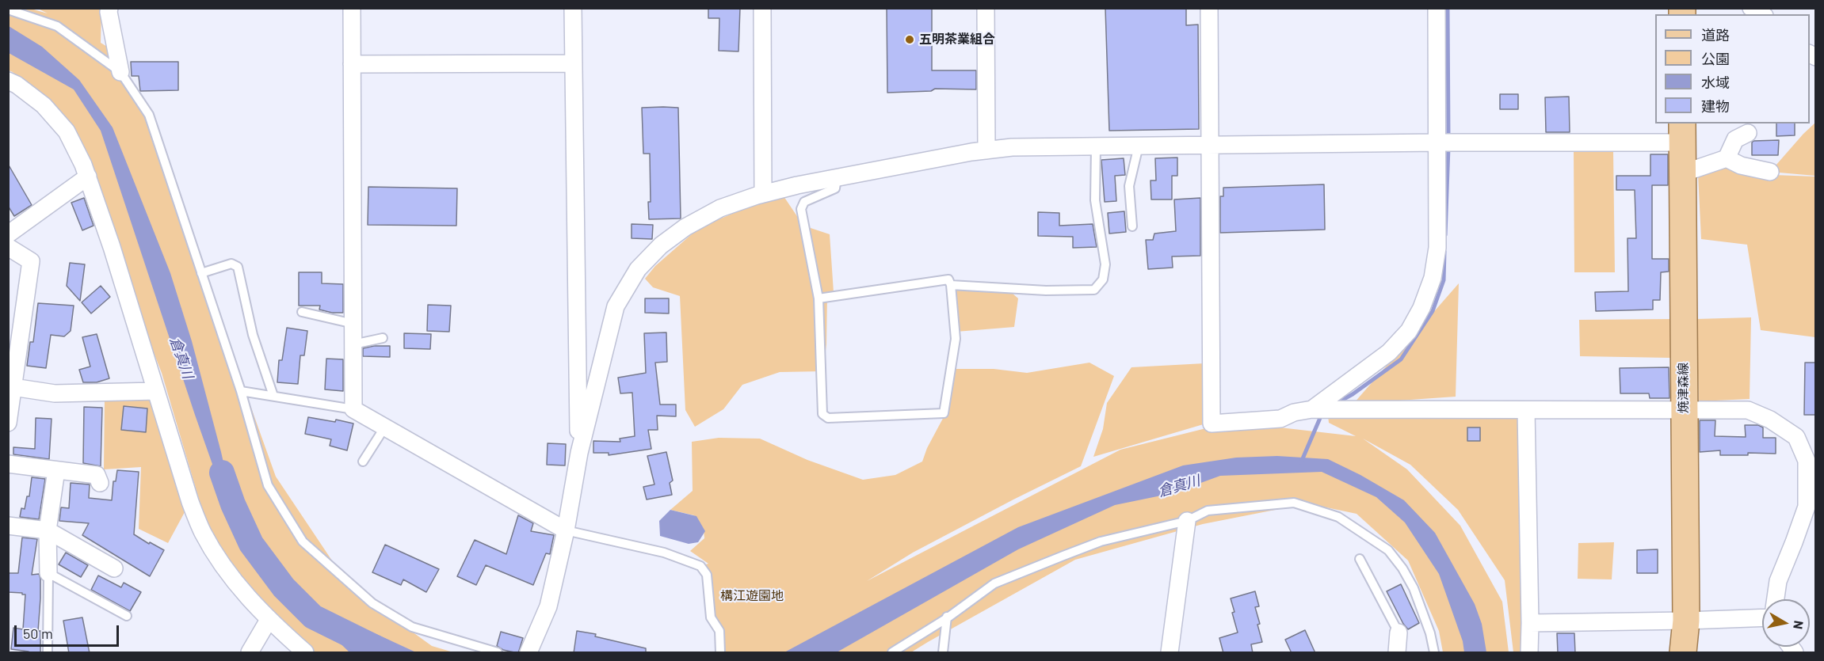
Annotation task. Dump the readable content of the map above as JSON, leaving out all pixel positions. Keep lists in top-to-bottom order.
{
  "streets": {
    "main road": ["焼津森線"]
  },
  "water": ["倉真川"],
  "parks": ["構江遊園地"],
  "places": ["五明茶業組合"],
  "legend": [
    "道路",
    "公園",
    "水域",
    "建物"
  ],
  "scale_bar": "50 m",
  "north": "right"
}
